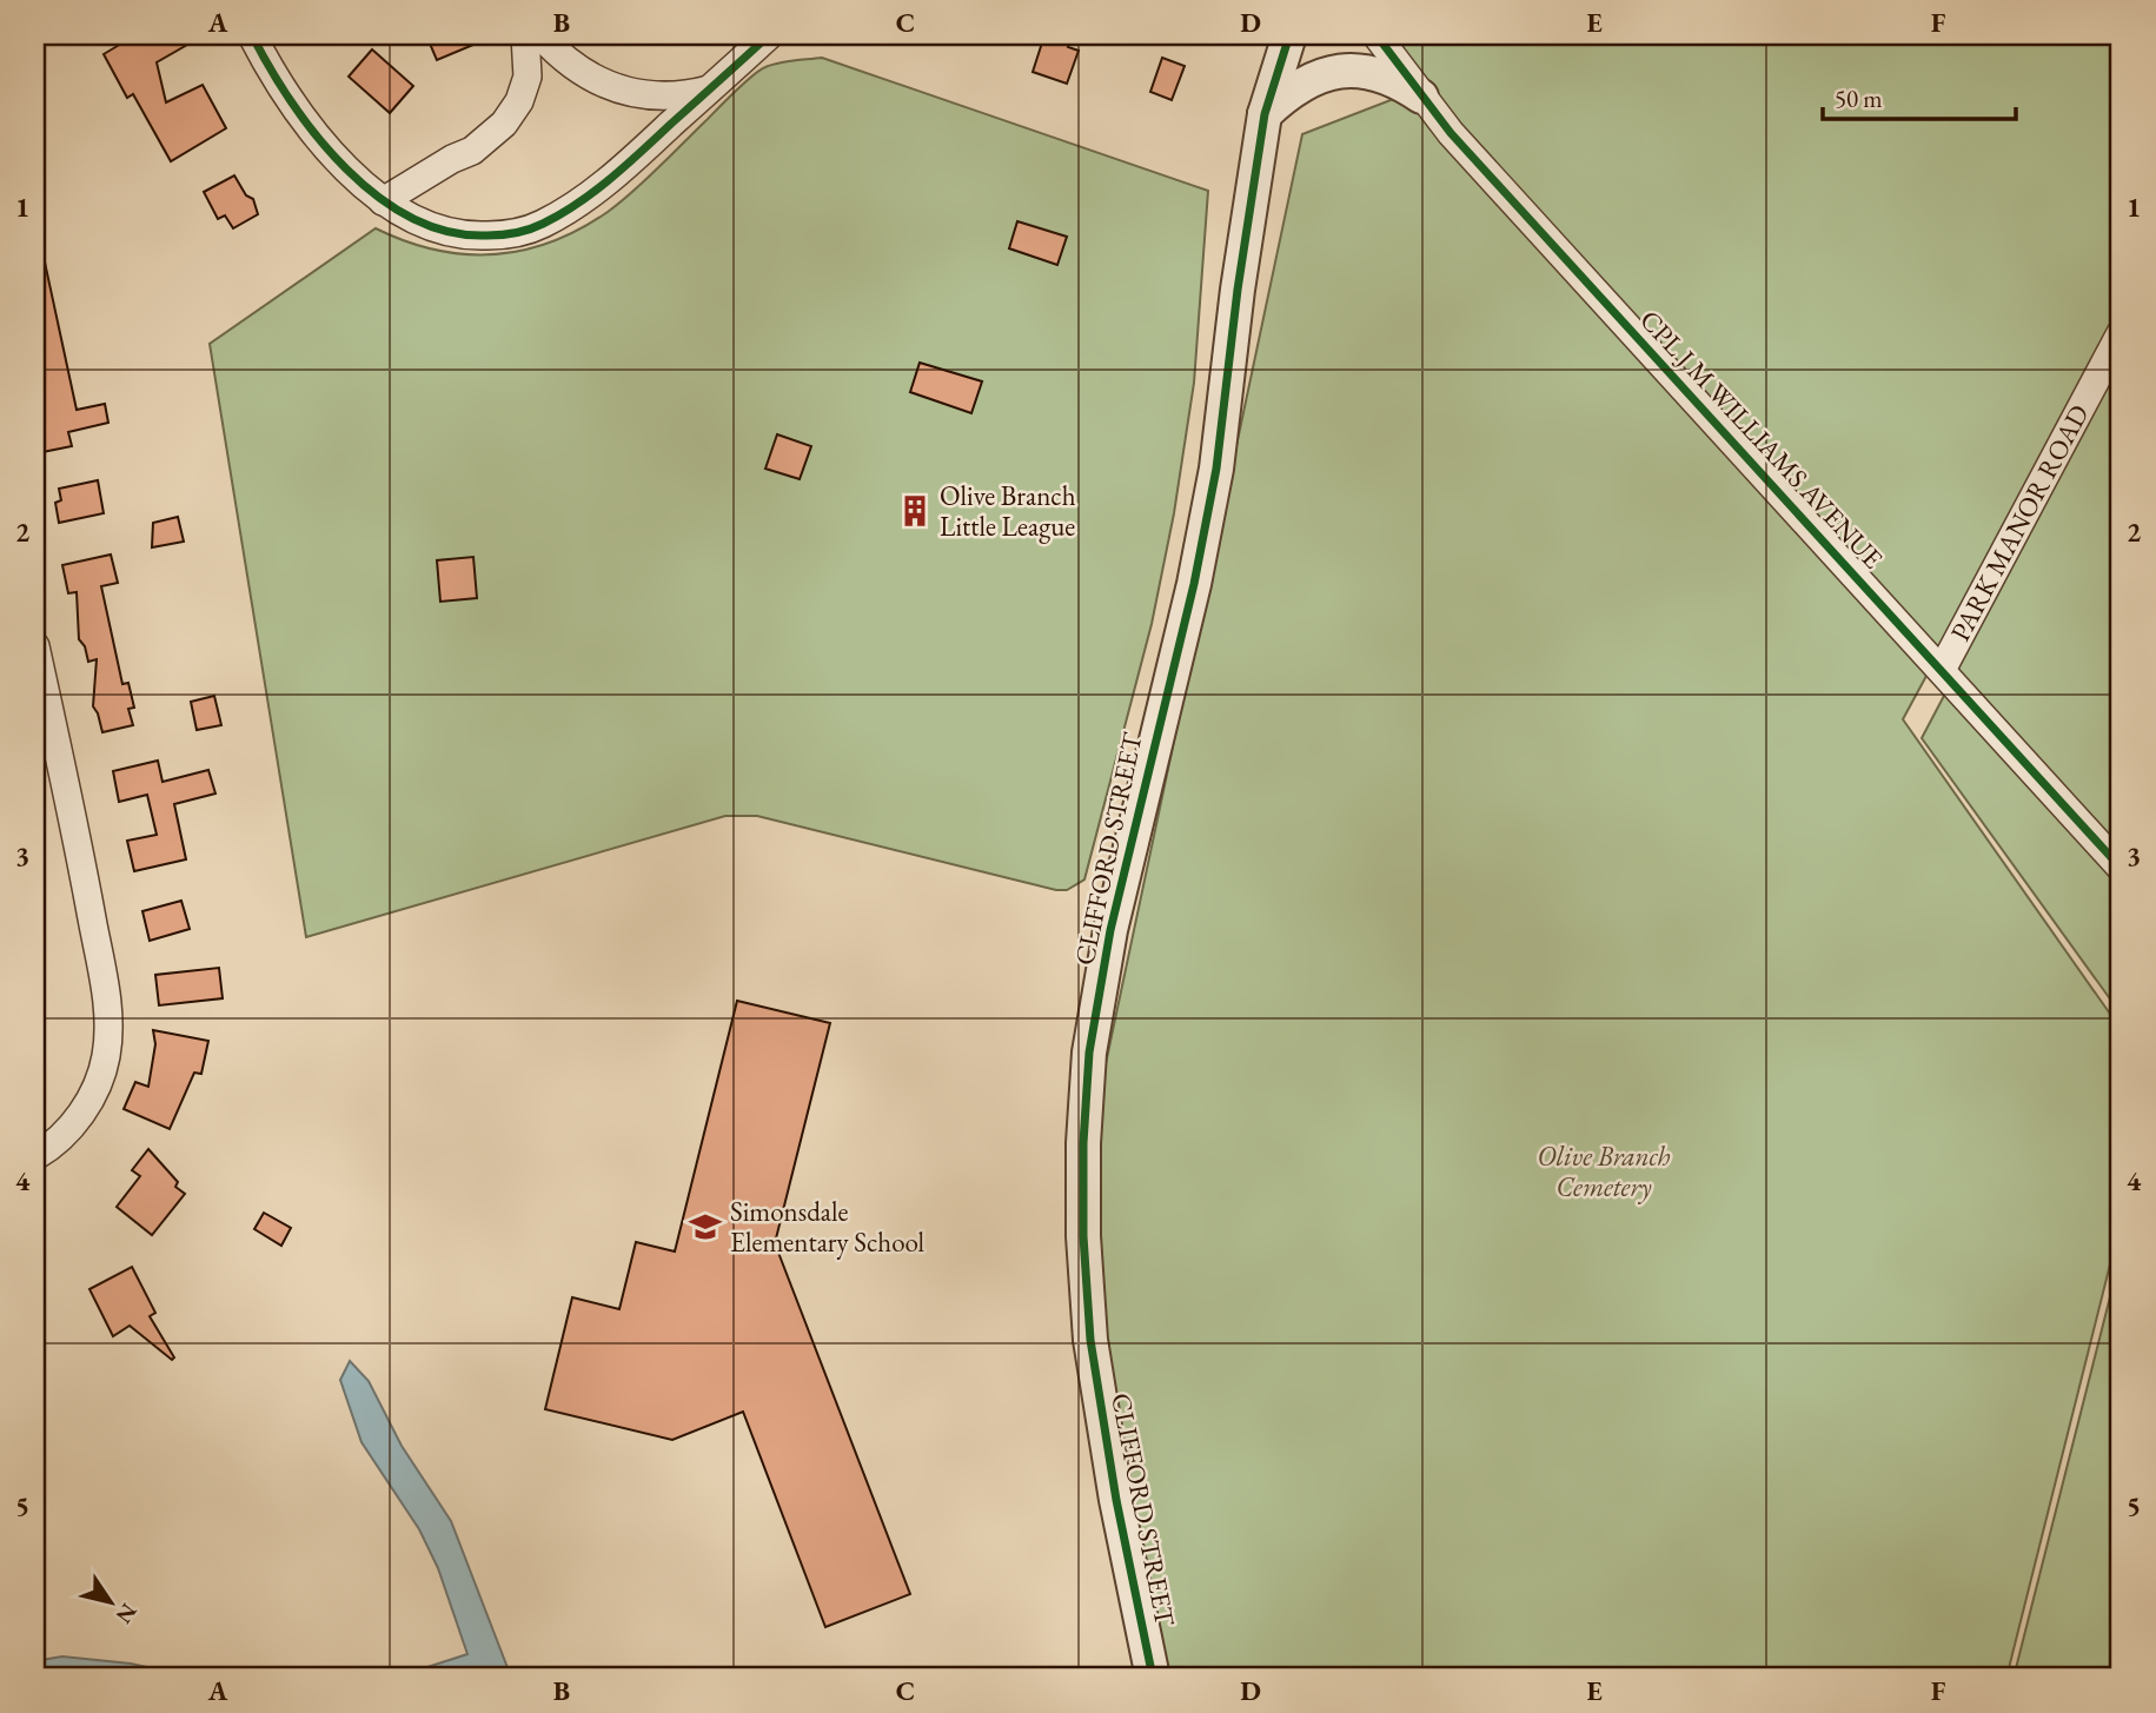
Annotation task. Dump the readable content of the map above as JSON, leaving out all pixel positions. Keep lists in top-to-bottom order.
{
  "streets": {
    "street": ["CPL J M WILLIAMS AVENUE", "PARK MANOR ROAD", "CLIFFORD STREET"]
  },
  "crossings": [
    ["CPL J M WILLIAMS AVENUE", "PARK MANOR ROAD"]
  ],
  "parks": ["Olive Branch Cemetery"],
  "places": {
    "building": ["Olive Branch Little League"],
    "school or university": ["Simonsdale Elementary School"]
  },
  "scale_bar": "50 m",
  "north": "bottom right",
  "grid": {
    "columns": [
      "A",
      "B",
      "C",
      "D",
      "E",
      "F"
    ],
    "rows": [
      "1",
      "2",
      "3",
      "4",
      "5"
    ]
  }
}
